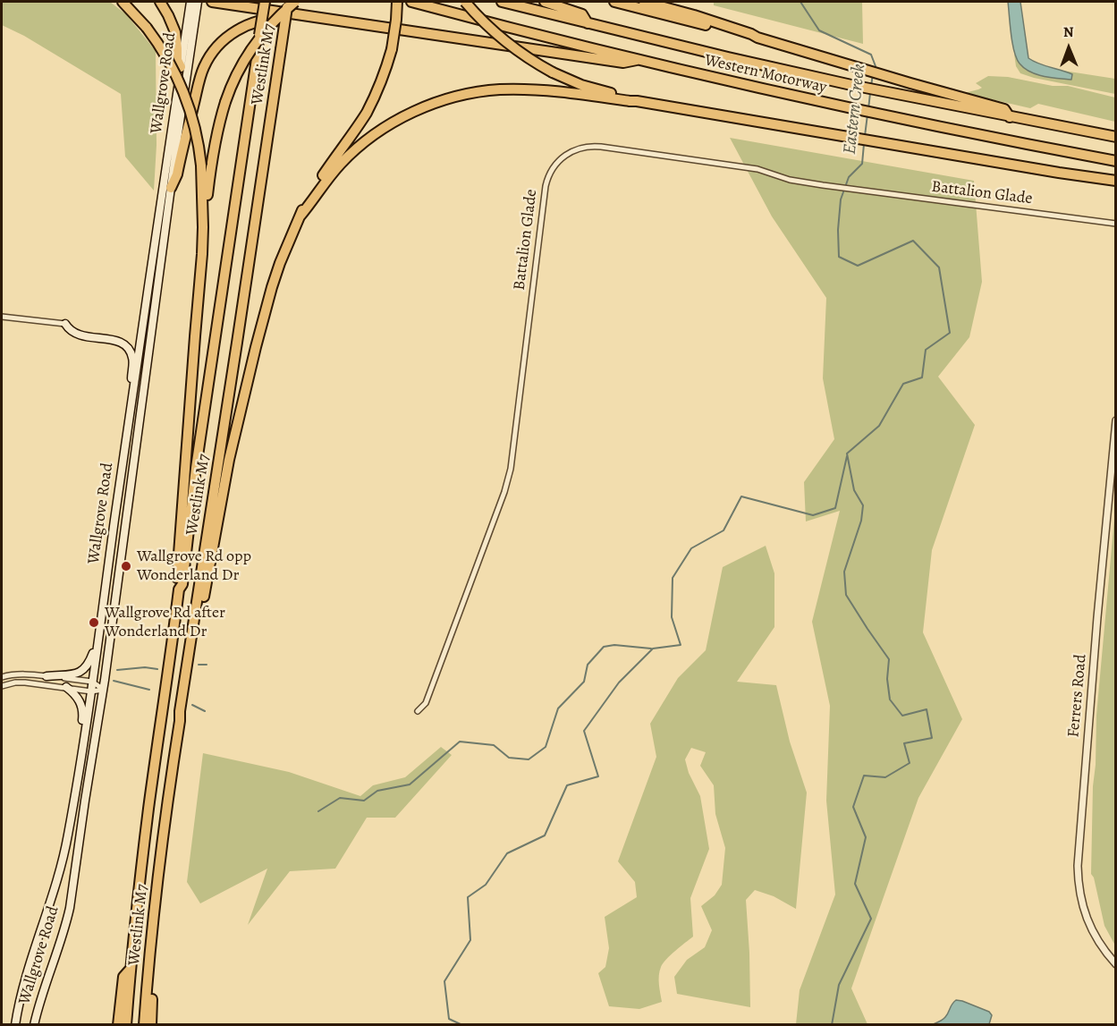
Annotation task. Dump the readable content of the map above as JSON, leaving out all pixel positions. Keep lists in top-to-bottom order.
{
  "streets": {
    "highway": ["Westlink M7", "Western Motorway"],
    "main road": ["Wallgrove Road"],
    "street": ["Battalion Glade", "Ferrers Road"]
  },
  "water": ["Eastern Creek"],
  "places": ["Wallgrove Rd opp Wonderland Dr", "Wallgrove Rd after Wonderland Dr"],
  "north": "top"
}
